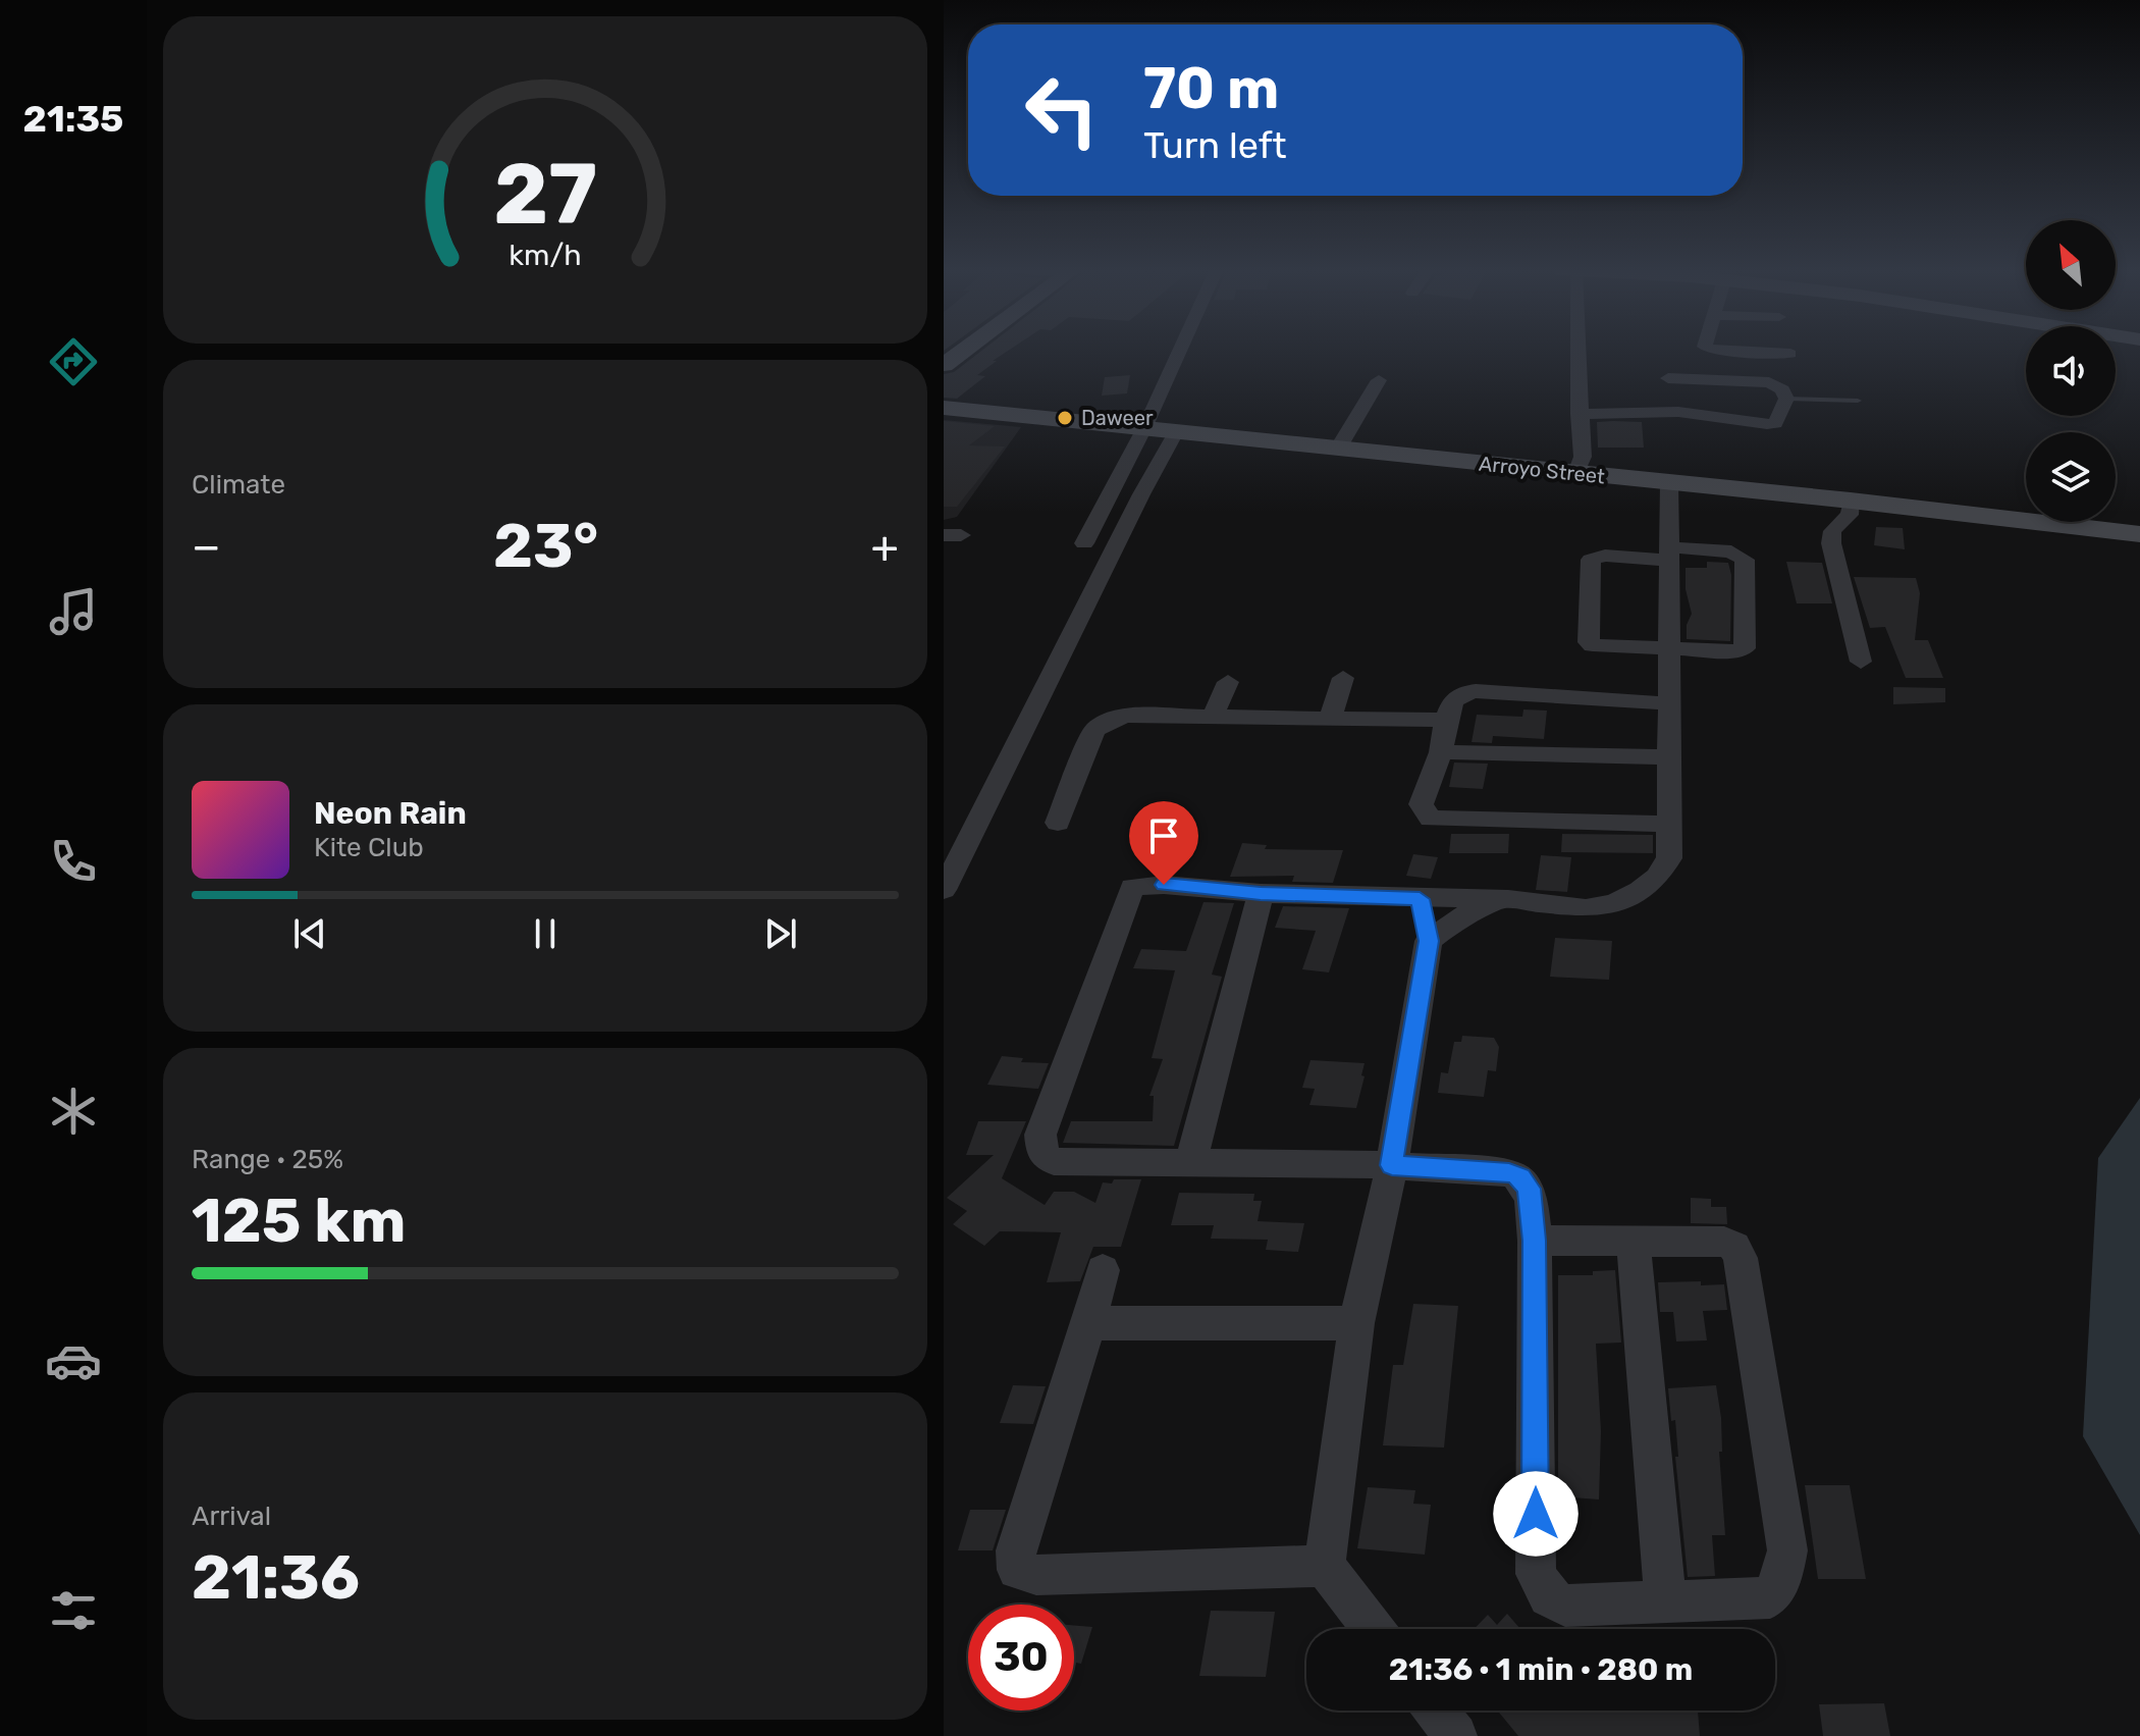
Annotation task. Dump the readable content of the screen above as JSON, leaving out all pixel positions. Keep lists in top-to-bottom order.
{
  "streets": {
    "street": ["Arroyo Street"]
  },
  "places": ["Daweer"],
  "north": "top left",
  "page": {
    "tabs": "21:35",
    "turn": ["70 m", "Turn left"],
    "tile": [
      "Climate",
      ["Range · 25%", "125 km"],
      ["Arrival", "21:36"]
    ],
    "heat": ["−", "23°", "+"],
    "song": ["Neon Rain", "Kite Club"],
    "limit": "30",
    "trip": "21:36 · 1 min · 280 m",
    "gauge": ["27", "km/h"]
  }
}
